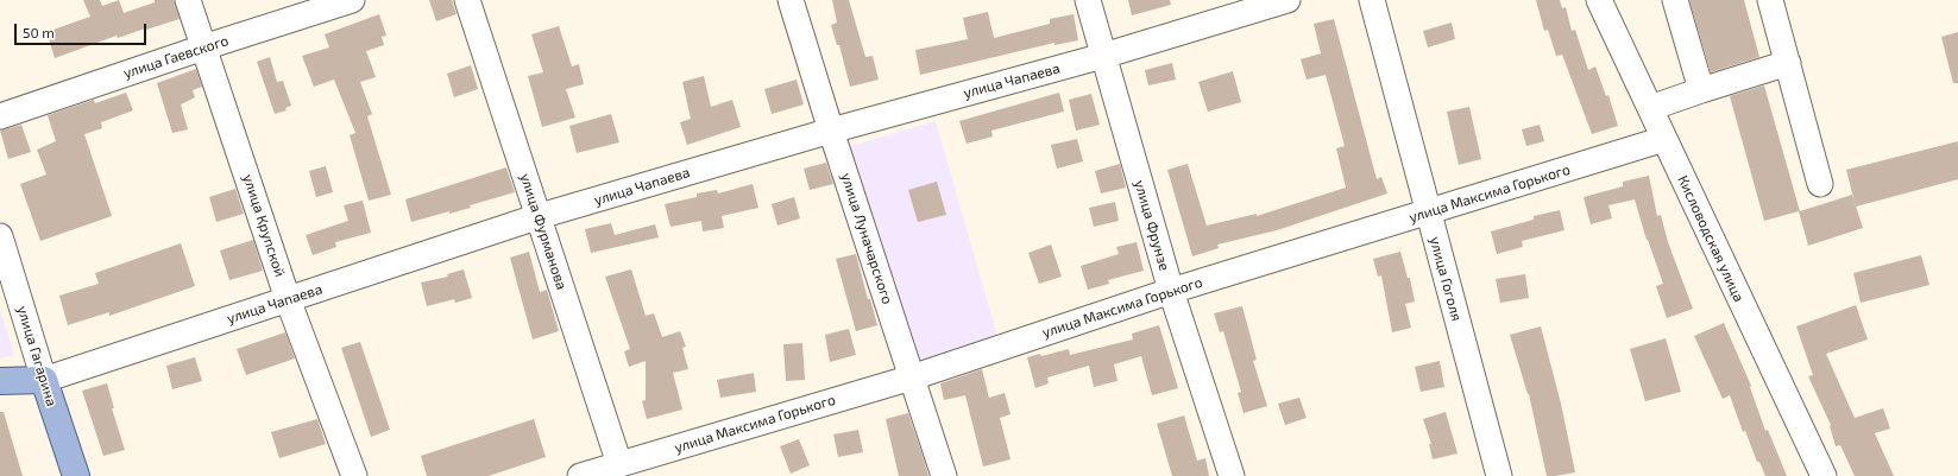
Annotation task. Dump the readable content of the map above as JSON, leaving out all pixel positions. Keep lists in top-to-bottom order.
{
  "streets": {
    "main road": ["улица Чапаева", "улица Гагарина"],
    "street": [
      "улица Гаевского",
      "улица Максима Горького",
      "улица Крупской",
      "улица Фрунзе",
      "улица Фурманова",
      "улица Луначарского",
      "Кисловодская улица",
      "улица Гоголя"
    ]
  },
  "crossings": [
    ["улица Гаевского", "улица Крупской"],
    ["улица Чапаева", "улица Крупской"],
    ["улица Чапаева", "улица Фрунзе"],
    ["улица Чапаева", "улица Фурманова"],
    ["улица Чапаева", "улица Луначарского"],
    ["улица Чапаева", "улица Гагарина"],
    ["улица Максима Горького", "улица Фрунзе"],
    ["улица Максима Горького", "улица Фурманова"],
    ["улица Максима Горького", "улица Луначарского"],
    ["улица Максима Горького", "Кисловодская улица"],
    ["улица Максима Горького", "улица Гоголя"]
  ],
  "scale_bar": "50 m"
}
